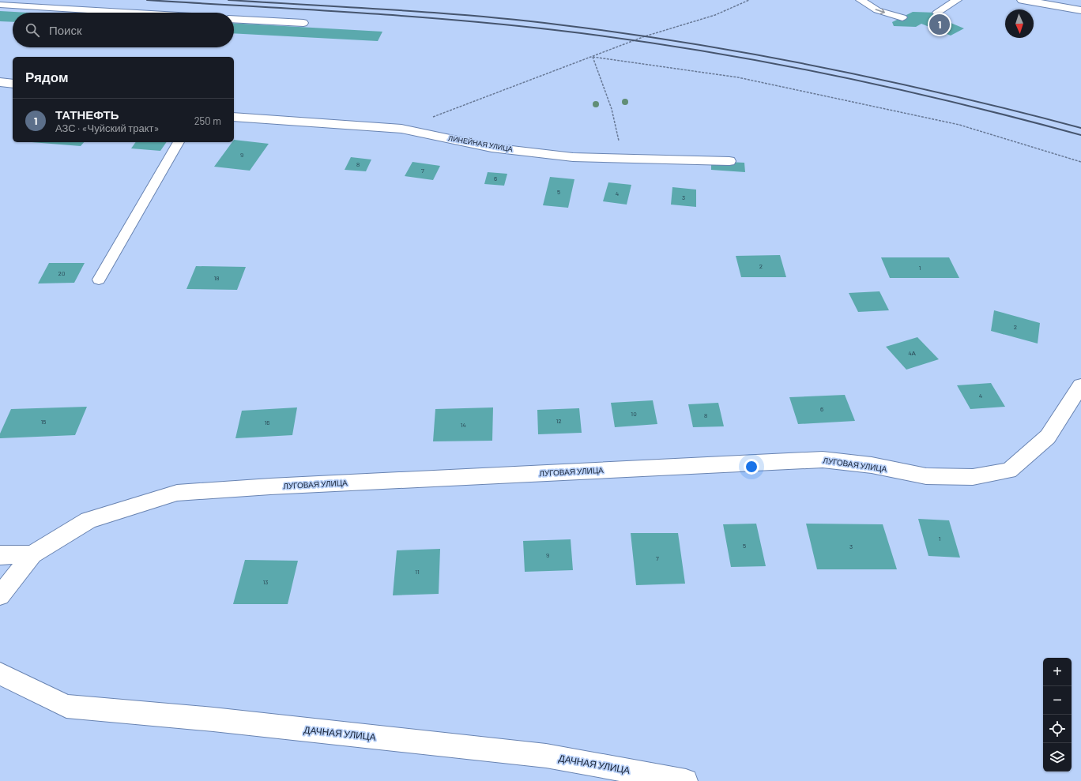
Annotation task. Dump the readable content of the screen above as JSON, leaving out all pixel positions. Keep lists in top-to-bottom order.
{
  "streets": {
    "main road": ["ЛИНЕЙНАЯ УЛИЦА", "ЛУГОВАЯ УЛИЦА", "ДАЧНАЯ УЛИЦА"]
  },
  "house_numbers": [
    "9",
    "8",
    "7",
    "6",
    "5",
    "4",
    "3",
    "2",
    "1",
    "20",
    "18",
    "2",
    "4А",
    "4",
    "6",
    "10",
    "8",
    "12",
    "15",
    "16",
    "14",
    "1",
    "5",
    "3",
    "9",
    "7",
    "11",
    "13"
  ],
  "north": "bottom",
  "page": {
    "pins": "1",
    "search": "Поиск",
    "heading": "Рядом",
    "list": [
      {
        "mark": "1",
        "name": "ТАТНЕФТЬ",
        "note": "АЗС · «Чуйский тракт»",
        "value": "250 m"
      }
    ],
    "map_buttons": ["+", "−"]
  }
}
